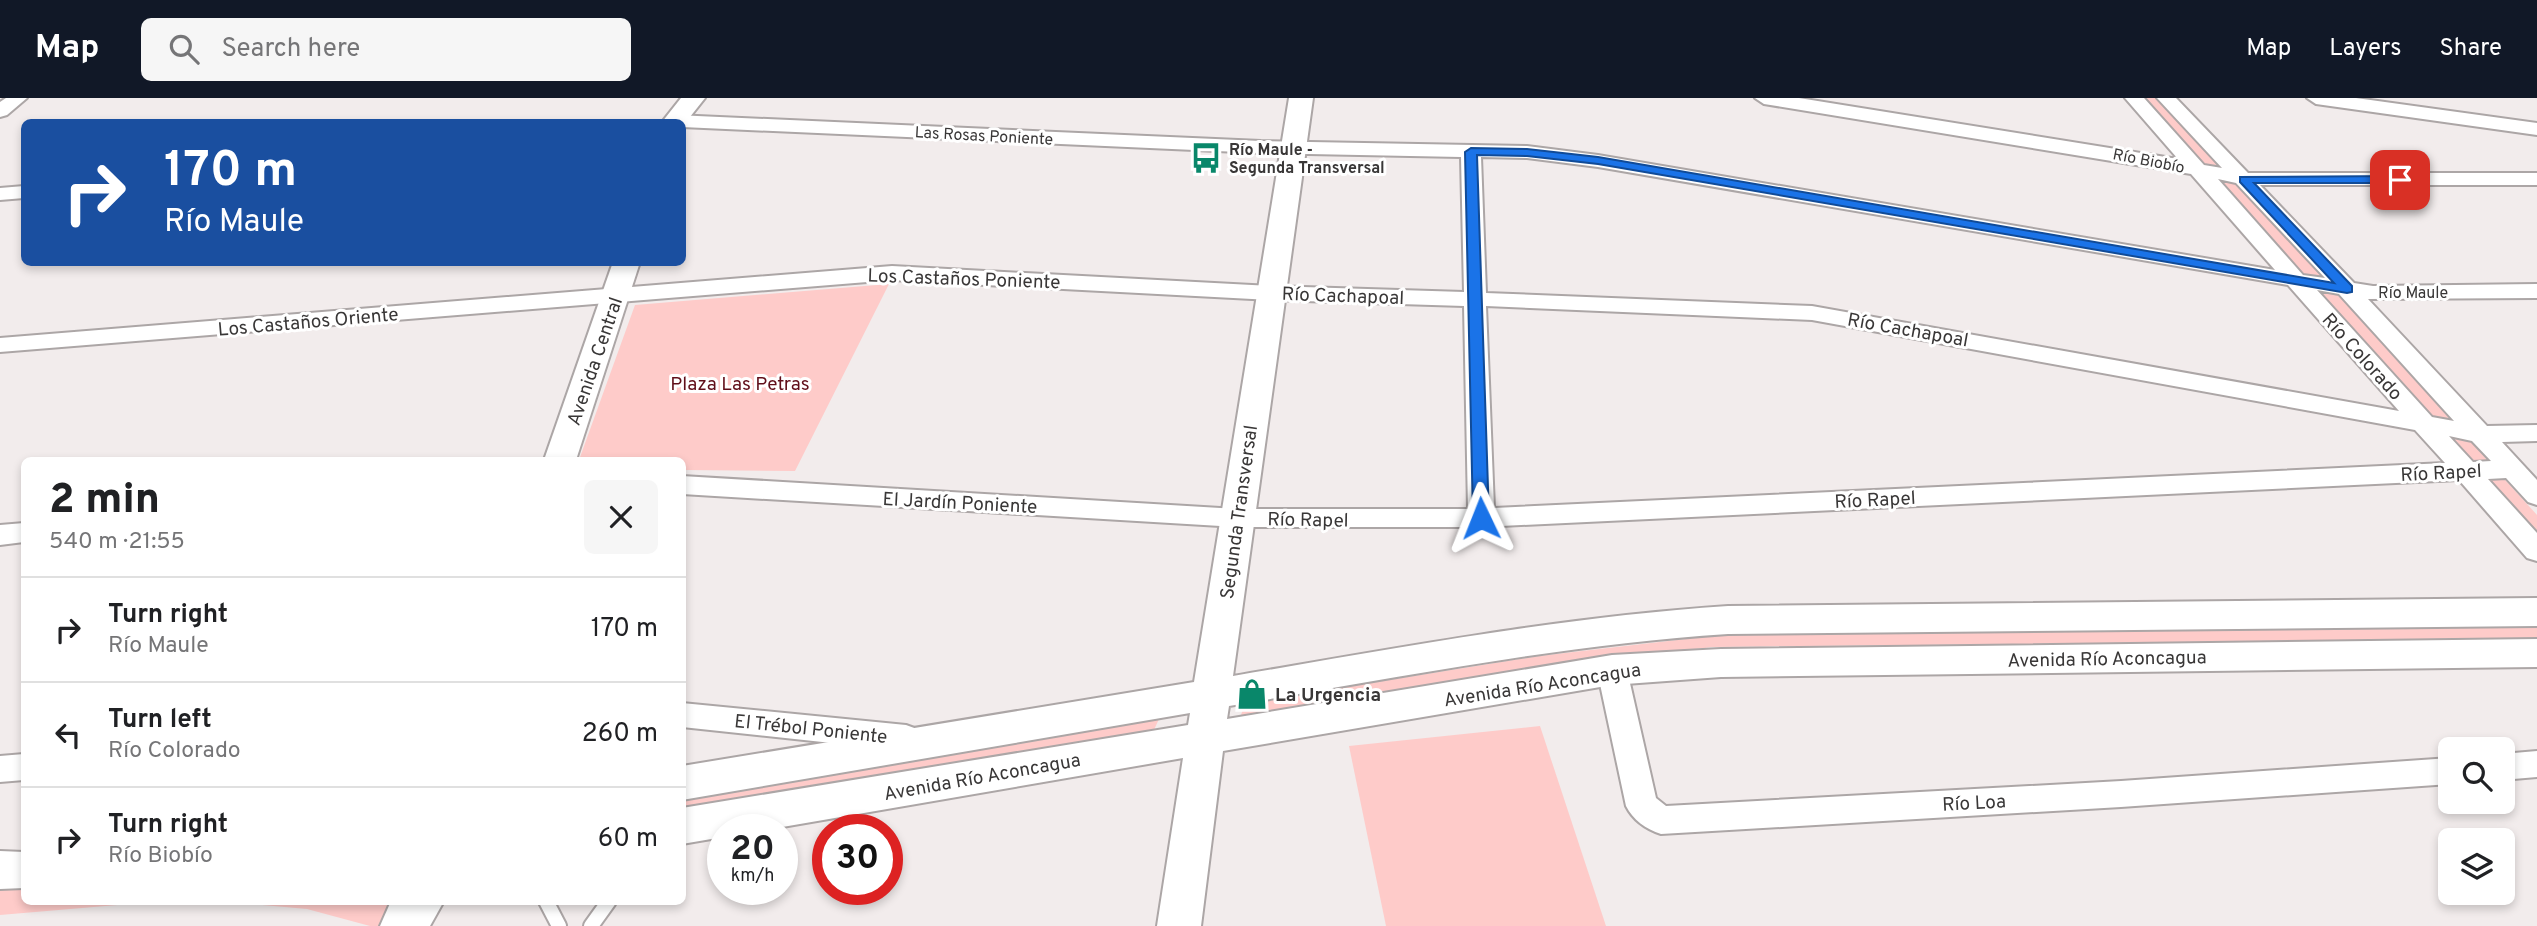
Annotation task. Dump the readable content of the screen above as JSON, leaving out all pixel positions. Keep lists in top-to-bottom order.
{
  "streets": {
    "street": [
      "Las Rosas Poniente",
      "Río Biobío",
      "Los Castaños Poniente",
      "Río Maule",
      "Río Cachapoal",
      "Los Castaños Oriente",
      "Río Colorado",
      "Avenida Central",
      "Río Rapel",
      "El Jardín Poniente",
      "Segunda Transversal",
      "Avenida Río Aconcagua",
      "El Trébol Poniente",
      "Río Loa"
    ]
  },
  "crossings": [
    ["Las Rosas Poniente", "Río Maule"],
    ["Las Rosas Poniente", "Segunda Transversal"],
    ["Río Biobío", "Río Colorado"],
    ["Los Castaños Poniente", "Río Cachapoal"],
    ["Los Castaños Poniente", "Los Castaños Oriente"],
    ["Los Castaños Poniente", "Avenida Central"],
    ["Los Castaños Poniente", "Segunda Transversal"],
    ["Río Maule", "Río Colorado"],
    ["Río Maule", "Segunda Transversal"],
    ["Río Cachapoal", "Río Colorado"],
    ["Río Cachapoal", "Segunda Transversal"],
    ["Los Castaños Oriente", "Avenida Central"],
    ["Río Colorado", "Río Rapel"],
    ["Río Rapel", "El Jardín Poniente"],
    ["Río Rapel", "Segunda Transversal"],
    ["El Jardín Poniente", "Segunda Transversal"],
    ["Segunda Transversal", "Avenida Río Aconcagua"],
    ["Avenida Río Aconcagua", "El Trébol Poniente"],
    ["Avenida Río Aconcagua", "Río Loa"]
  ],
  "parks": ["Plaza Las Petras"],
  "places": {
    "bus stop": ["Río Maule - Segunda Transversal"],
    "shop": ["La Urgencia"]
  },
  "page": {
    "header": "Map",
    "search": "Search here",
    "nav": ["Map", "Layers", "Share"],
    "turn": ["170 m", "Río Maule"],
    "heading": ["2 min", "540 m · 21:55"],
    "list": [
      {
        "name": "Turn right",
        "note": "Río Maule",
        "value": "170 m"
      },
      {
        "name": "Turn left",
        "note": "Río Colorado",
        "value": "260 m"
      },
      {
        "name": "Turn right",
        "note": "Río Biobío",
        "value": "60 m"
      }
    ],
    "speed": "20 km/h",
    "limit": "30"
  }
}
